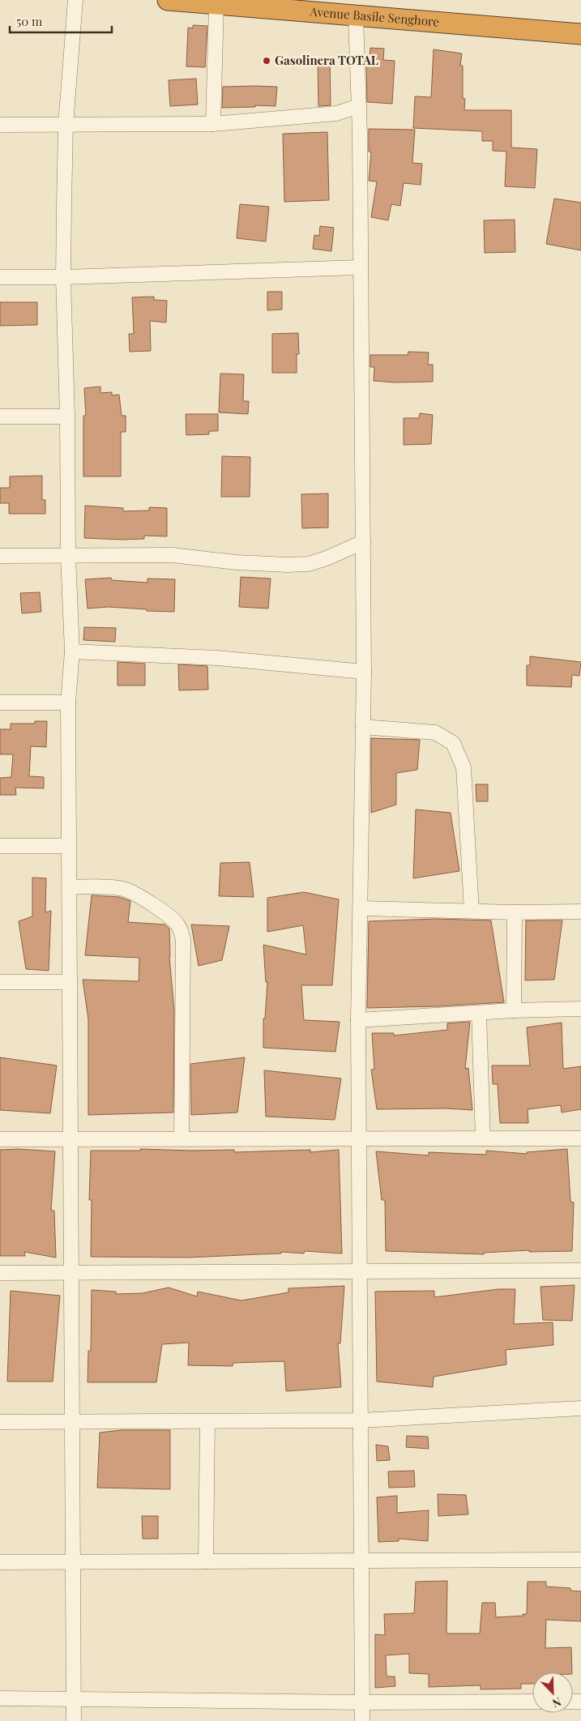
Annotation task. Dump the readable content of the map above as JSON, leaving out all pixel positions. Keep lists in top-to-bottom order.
{
  "streets": {
    "highway": ["Avenue Basile Senghore"]
  },
  "places": ["Gasolinera TOTAL"],
  "scale_bar": "50 m",
  "north": "bottom right"
}
